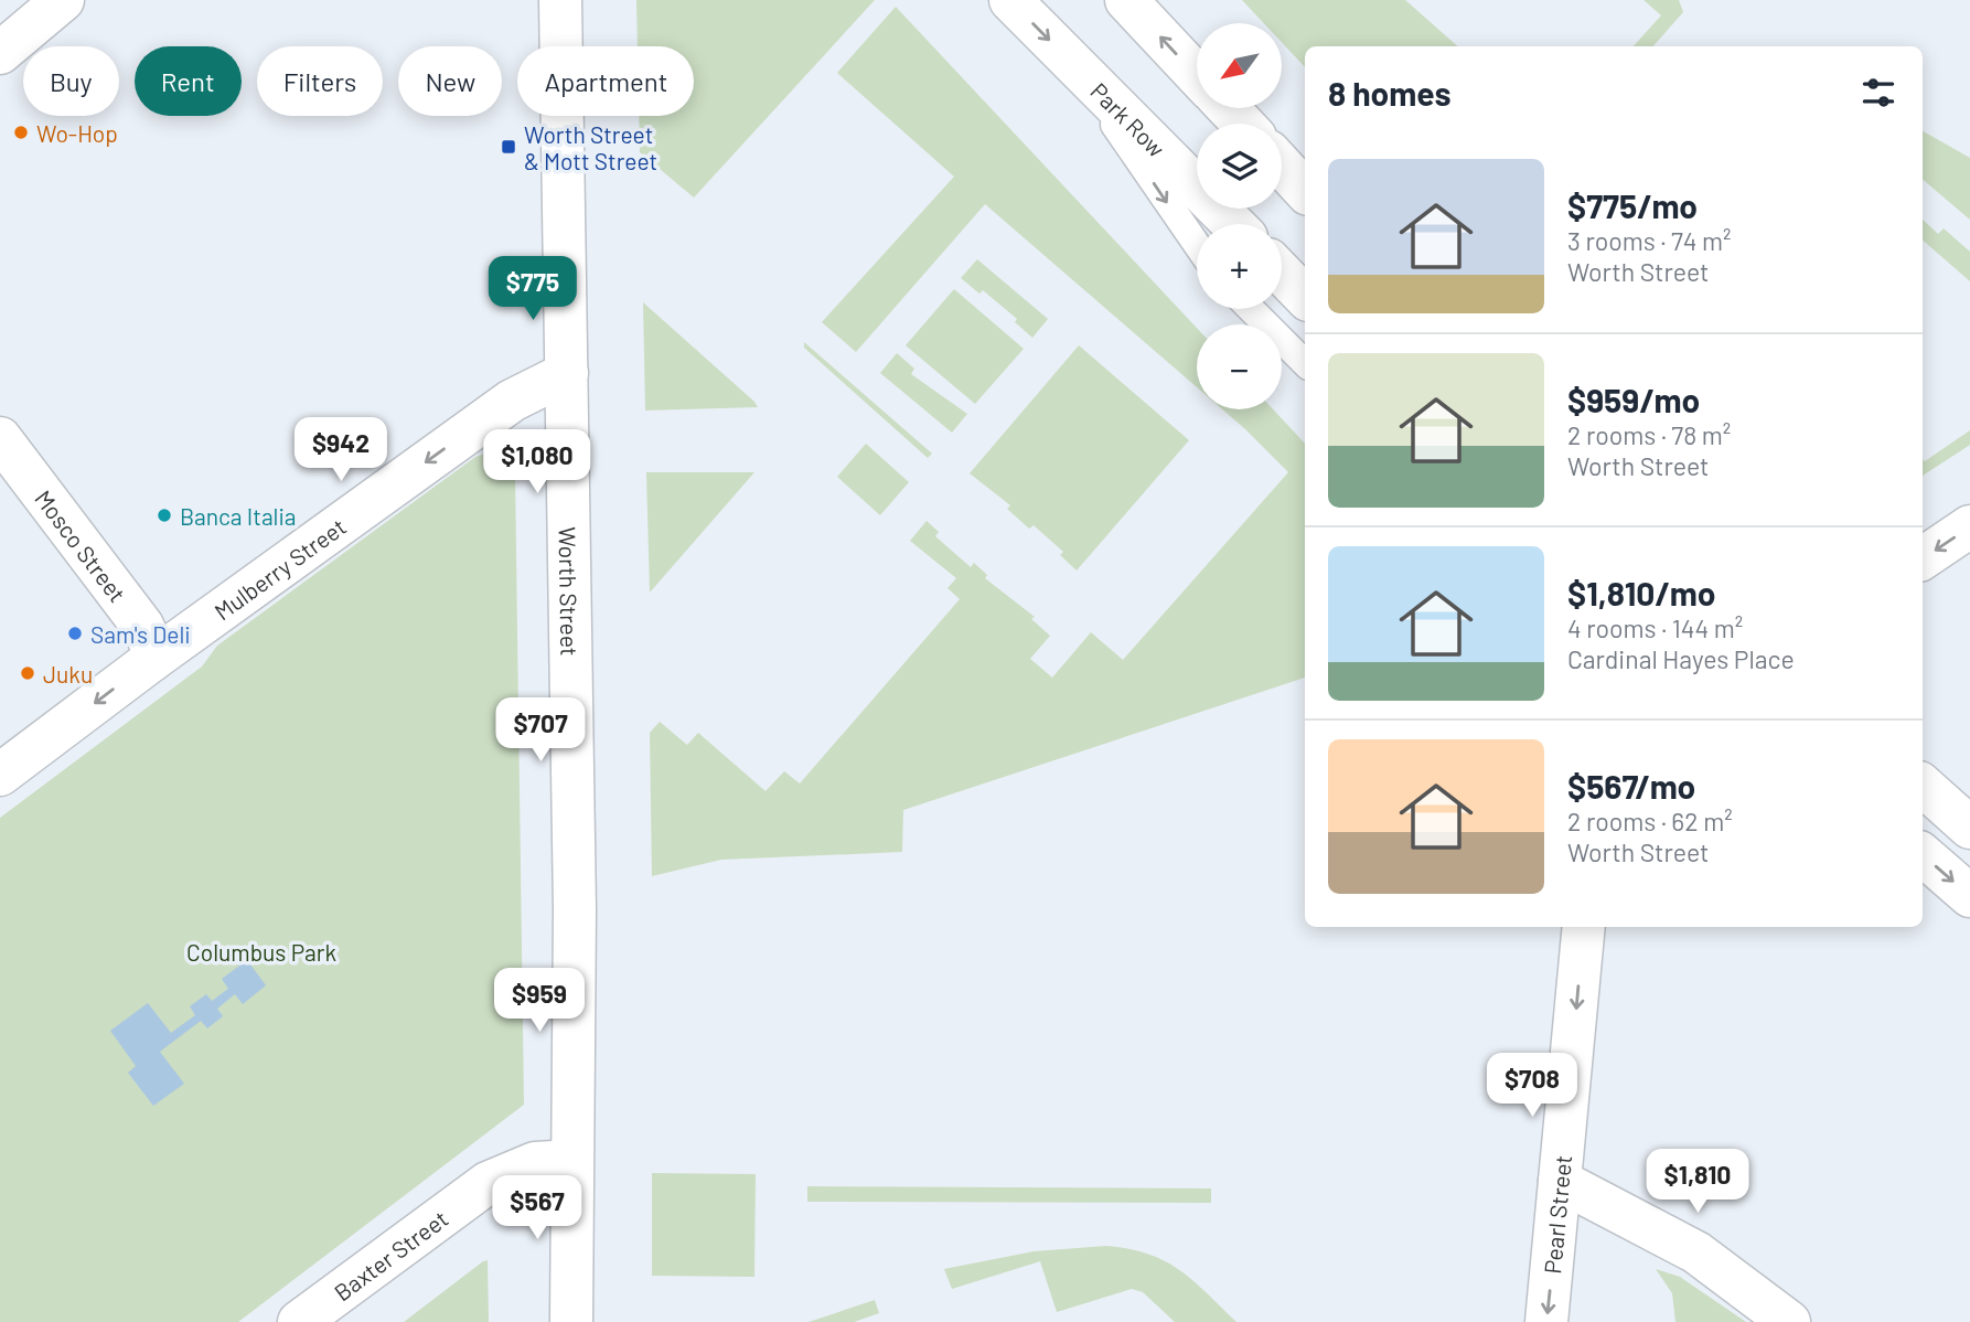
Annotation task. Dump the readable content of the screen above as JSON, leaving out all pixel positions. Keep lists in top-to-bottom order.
{
  "streets": {
    "street": [
      "Park Row",
      "Mosco Street",
      "Mulberry Street",
      "Worth Street",
      "Pearl Street",
      "Baxter Street"
    ]
  },
  "crossings": [
    ["Mosco Street", "Mulberry Street"],
    ["Mulberry Street", "Worth Street"],
    ["Worth Street", "Baxter Street"]
  ],
  "one_way": ["Mulberry Street", "Pearl Street"],
  "parks": ["Columbus Park"],
  "places": {
    "other": [
      "Wo-Hop",
      "Banca Italia",
      "Sam's Deli",
      "Juku"
    ],
    "transit": ["Worth Street & Mott Street"]
  },
  "north": "bottom left",
  "page": {
    "map_buttons": ["+", "−"],
    "chip": [
      "Buy",
      "Rent",
      "Filters",
      "New",
      "Apartment"
    ],
    "heading": "8 homes",
    "list": [
      {
        "name": "$775/mo",
        "note": "3 rooms · 74 m² · Worth Street"
      },
      {
        "name": "$959/mo",
        "note": "2 rooms · 78 m² · Worth Street"
      },
      {
        "name": "$1,810/mo",
        "note": "4 rooms · 144 m² · Cardinal Hayes Place"
      },
      {
        "name": "$567/mo",
        "note": "2 rooms · 62 m² · Worth Street"
      }
    ],
    "price": [
      "$775",
      "$942",
      "$1,080",
      "$707",
      "$959",
      "$708",
      "$1,810",
      "$567"
    ]
  }
}
